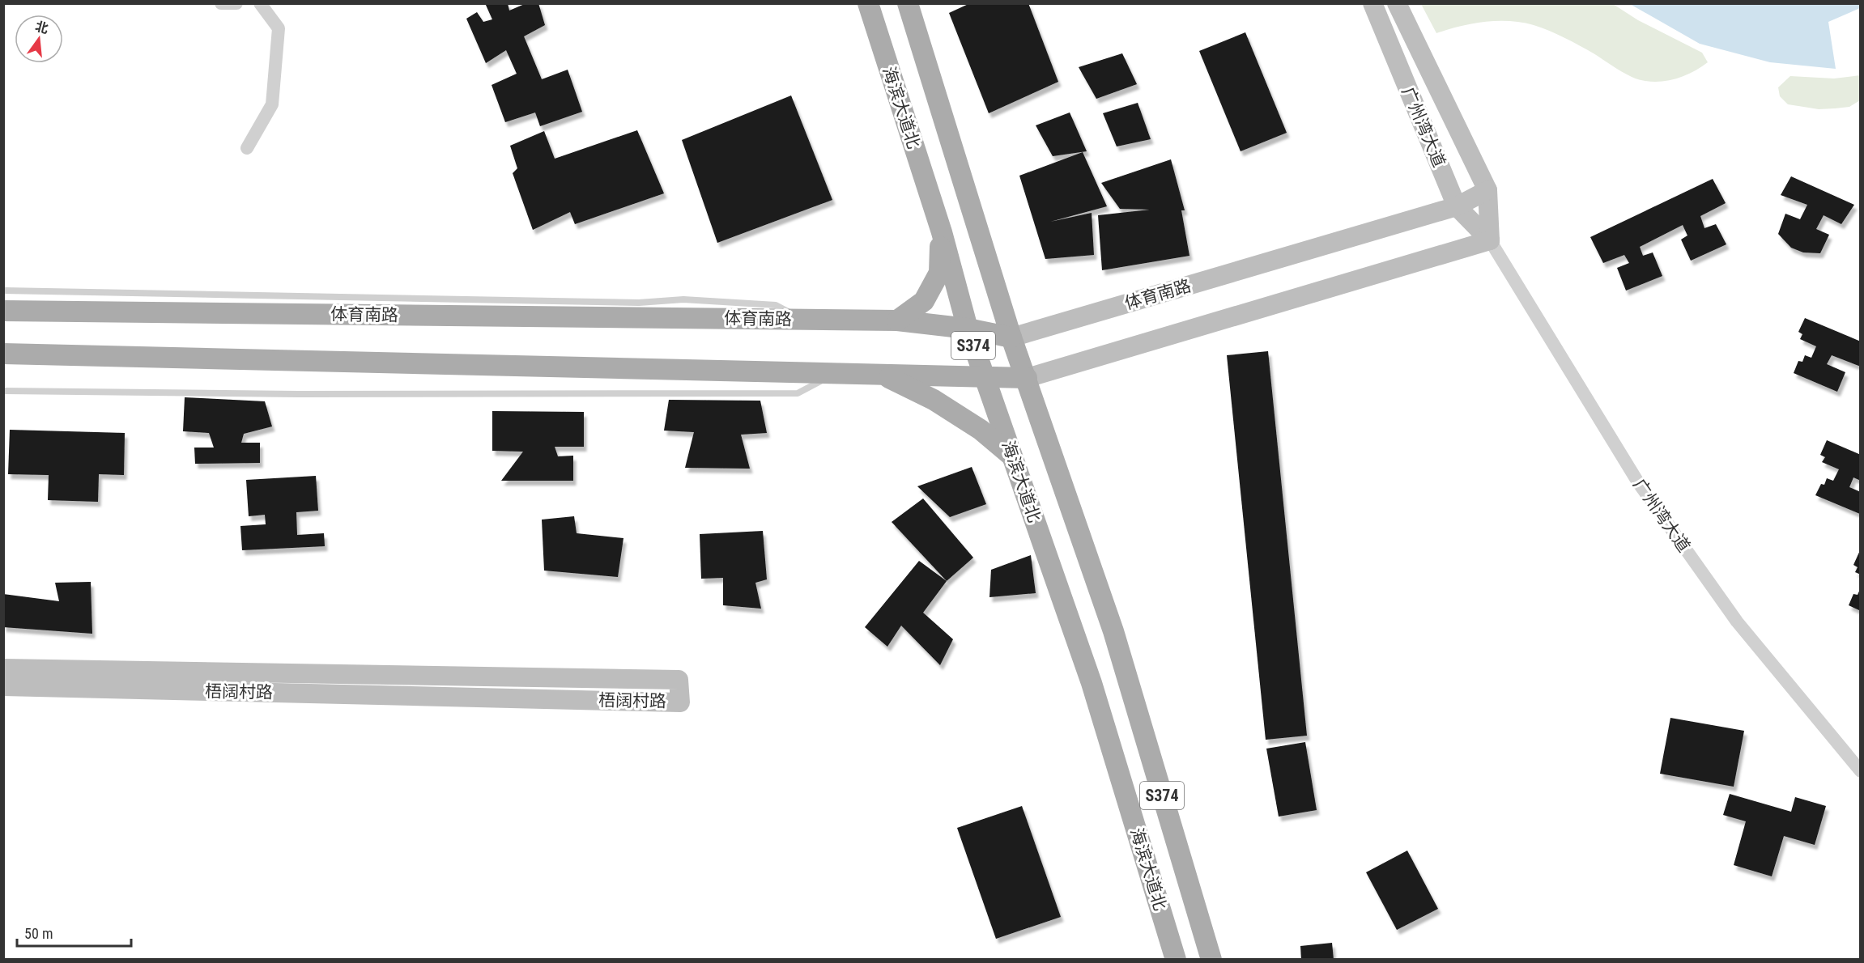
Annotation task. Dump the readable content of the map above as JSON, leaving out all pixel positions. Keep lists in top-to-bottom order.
{
  "streets": {
    "main road": ["海滨大道北", "体育南路", "S374"],
    "street": ["广州湾大道", "梧阔村路"]
  },
  "crossings": [
    ["海滨大道北", "体育南路"],
    ["广州湾大道", "体育南路"]
  ],
  "scale_bar": "50 m",
  "north": "top"
}
